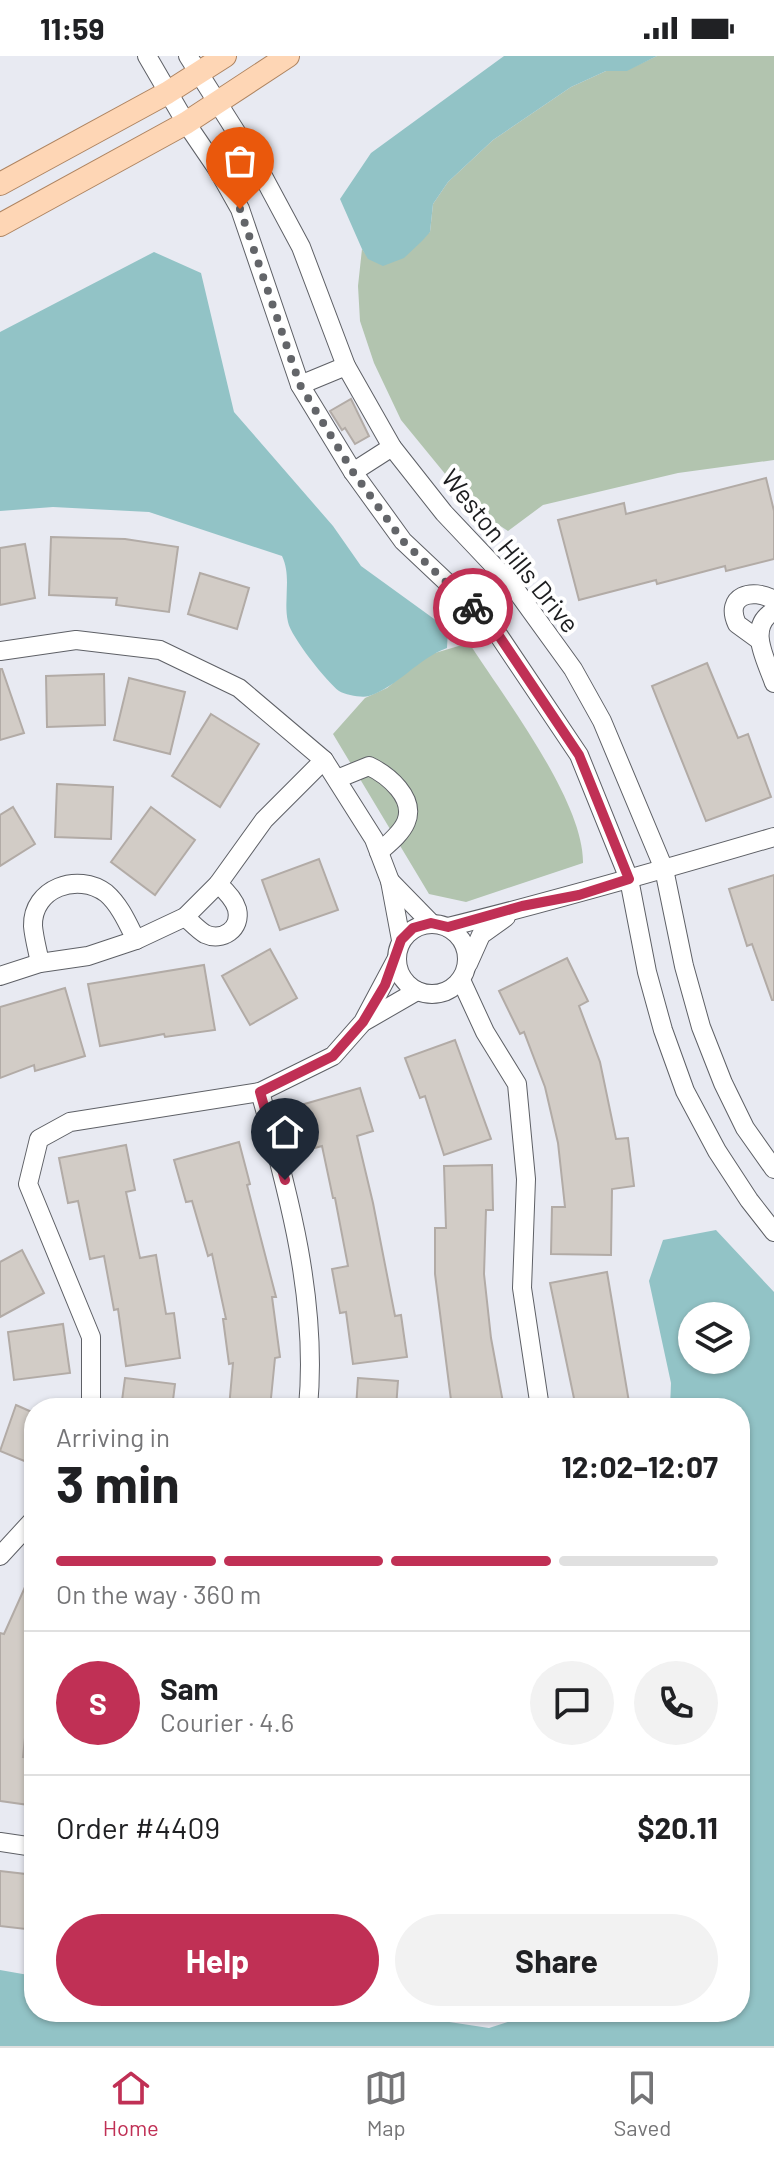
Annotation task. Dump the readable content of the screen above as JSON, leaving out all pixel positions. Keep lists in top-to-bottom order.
{
  "streets": {
    "street": ["Weston Hills Drive"]
  },
  "page": {
    "status": "11:59",
    "heading": ["3 min", "Arriving in", "12:02–12:07"],
    "panel": [
      "Sam",
      "Courier · 4.6",
      "Order #4409",
      "$20.11"
    ],
    "bar": "On the way · 360 m",
    "round": "S",
    "buttons": ["Help", "Share"],
    "tabs": ["Home", "Map", "Saved"]
  }
}
